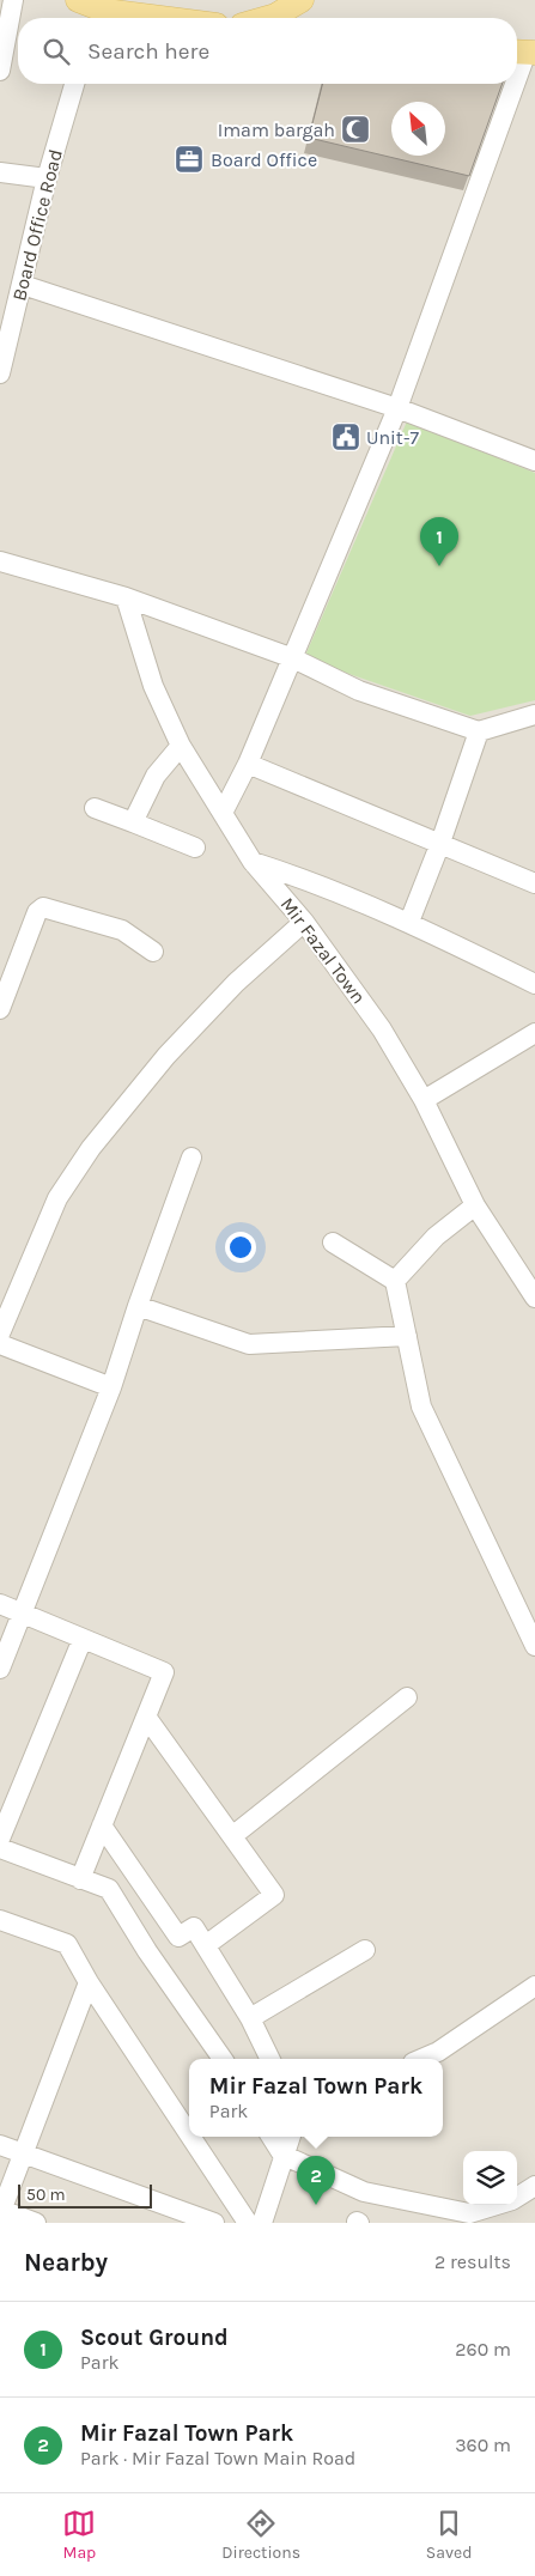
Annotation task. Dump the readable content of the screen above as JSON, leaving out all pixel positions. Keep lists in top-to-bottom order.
{
  "streets": {
    "street": ["Board Office Road", "Mir Fazal Town"]
  },
  "places": {
    "mosque": ["Imam bargah"],
    "office": ["Board Office"],
    "public building": ["Unit-7"]
  },
  "scale_bar": "50 m",
  "north": "top left",
  "page": {
    "search": "Search here",
    "pins": ["1", "2"],
    "popup": ["Mir Fazal Town Park", "Park"],
    "scale": "50 m",
    "heading": ["Nearby", "2 results"],
    "list": [
      {
        "mark": "1",
        "name": "Scout Ground",
        "note": "Park",
        "value": "260 m"
      },
      {
        "mark": "2",
        "name": "Mir Fazal Town Park",
        "note": "Park · Mir Fazal Town Main Road",
        "value": "360 m"
      }
    ],
    "nav": ["Map", "Directions", "Saved"]
  }
}
